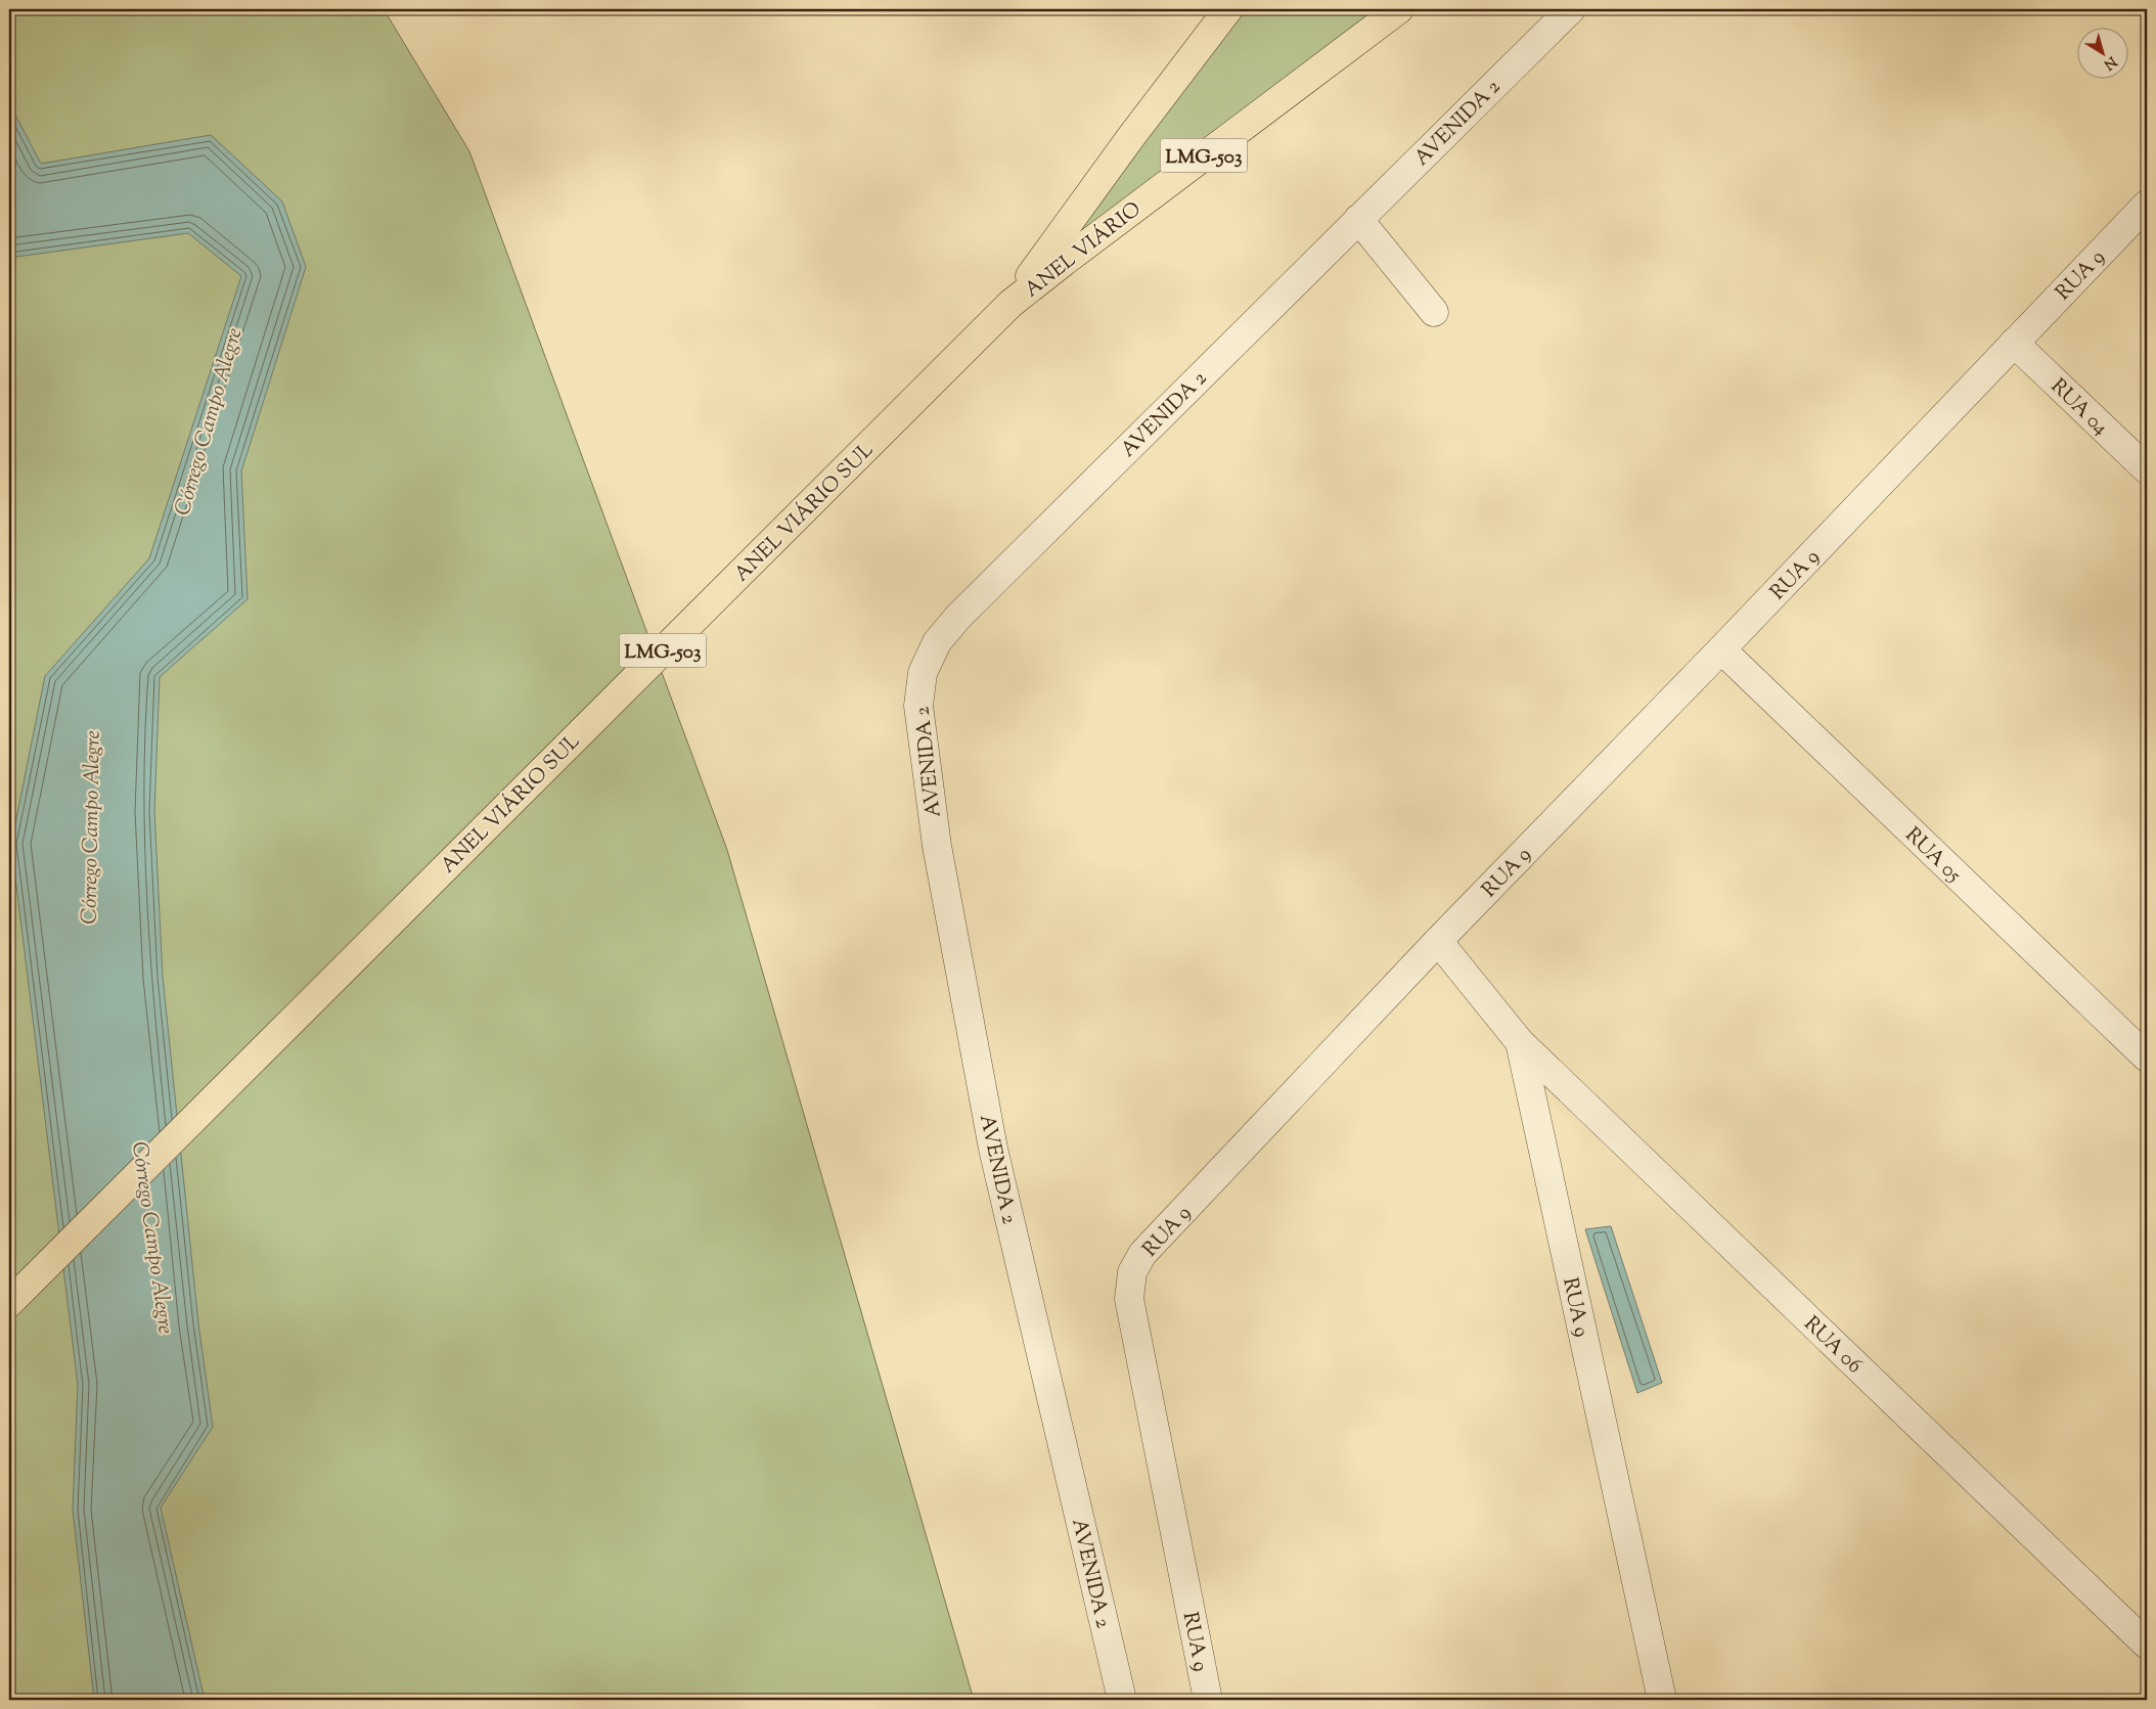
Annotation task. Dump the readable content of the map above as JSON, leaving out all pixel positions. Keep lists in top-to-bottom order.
{
  "streets": {
    "main road": ["LMG-503", "ANEL VIÁRIO", "ANEL VIÁRIO SUL"],
    "street": [
      "AVENIDA 2",
      "RUA 9",
      "RUA 04",
      "RUA 05",
      "RUA 06"
    ]
  },
  "crossings": [
    ["ANEL VIÁRIO", "ANEL VIÁRIO SUL"],
    ["RUA 9", "RUA 04"],
    ["RUA 9", "RUA 05"],
    ["RUA 9", "RUA 06"]
  ],
  "water": ["Córrego Campo Alegre"],
  "north": "bottom right"
}
